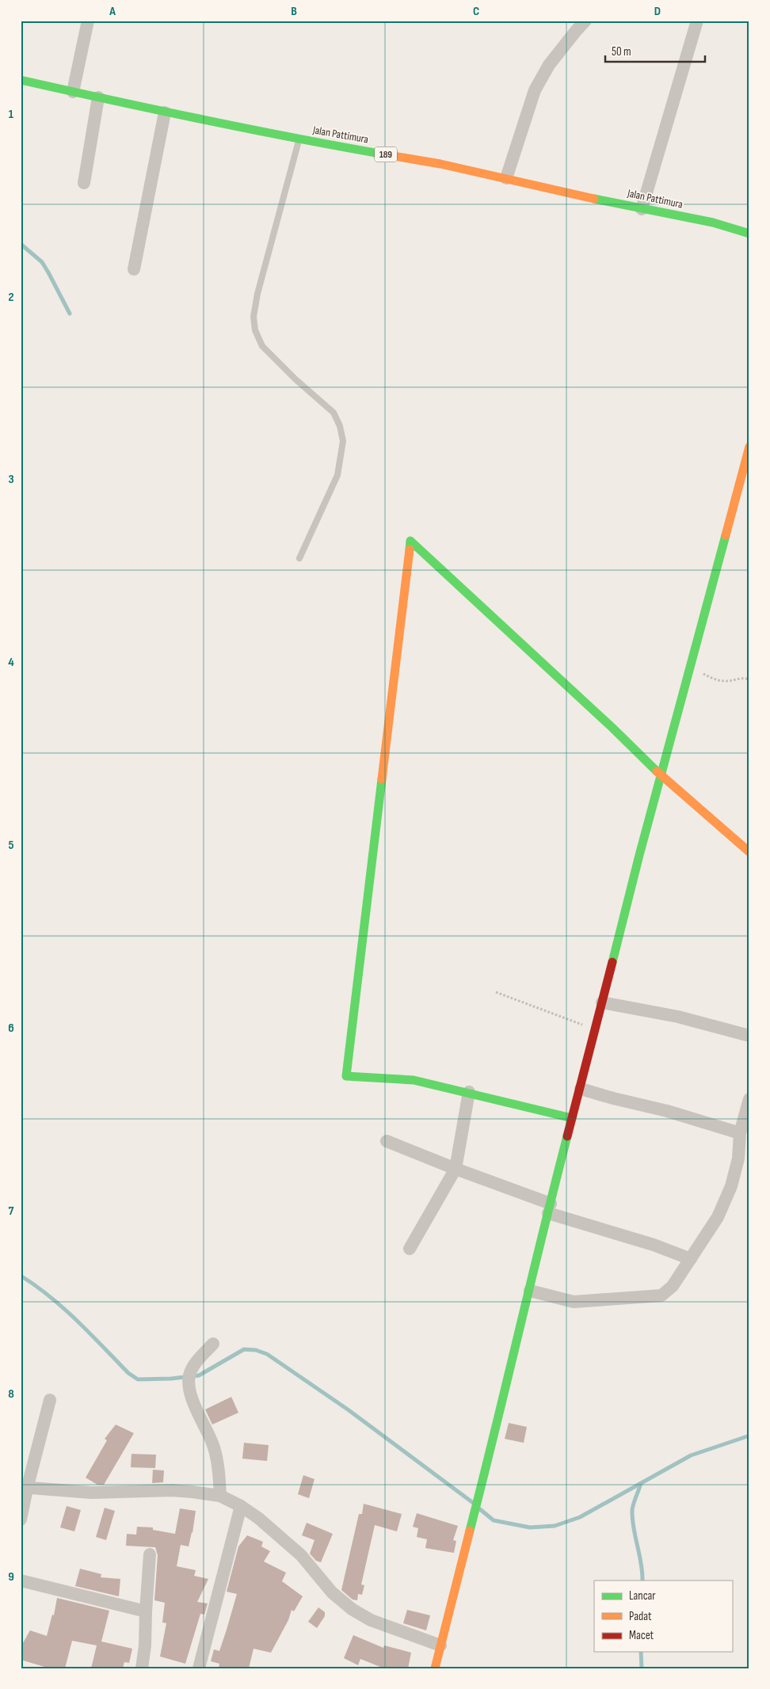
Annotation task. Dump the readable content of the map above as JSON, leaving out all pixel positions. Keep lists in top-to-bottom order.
{
  "streets": {
    "street": ["Jalan Pattimura", "189"]
  },
  "legend": ["Lancar", "Padat", "Macet"],
  "scale_bar": "50 m",
  "grid": {
    "columns": [
      "A",
      "B",
      "C",
      "D"
    ],
    "rows": [
      "1",
      "2",
      "3",
      "4",
      "5",
      "6",
      "7",
      "8",
      "9"
    ]
  }
}
